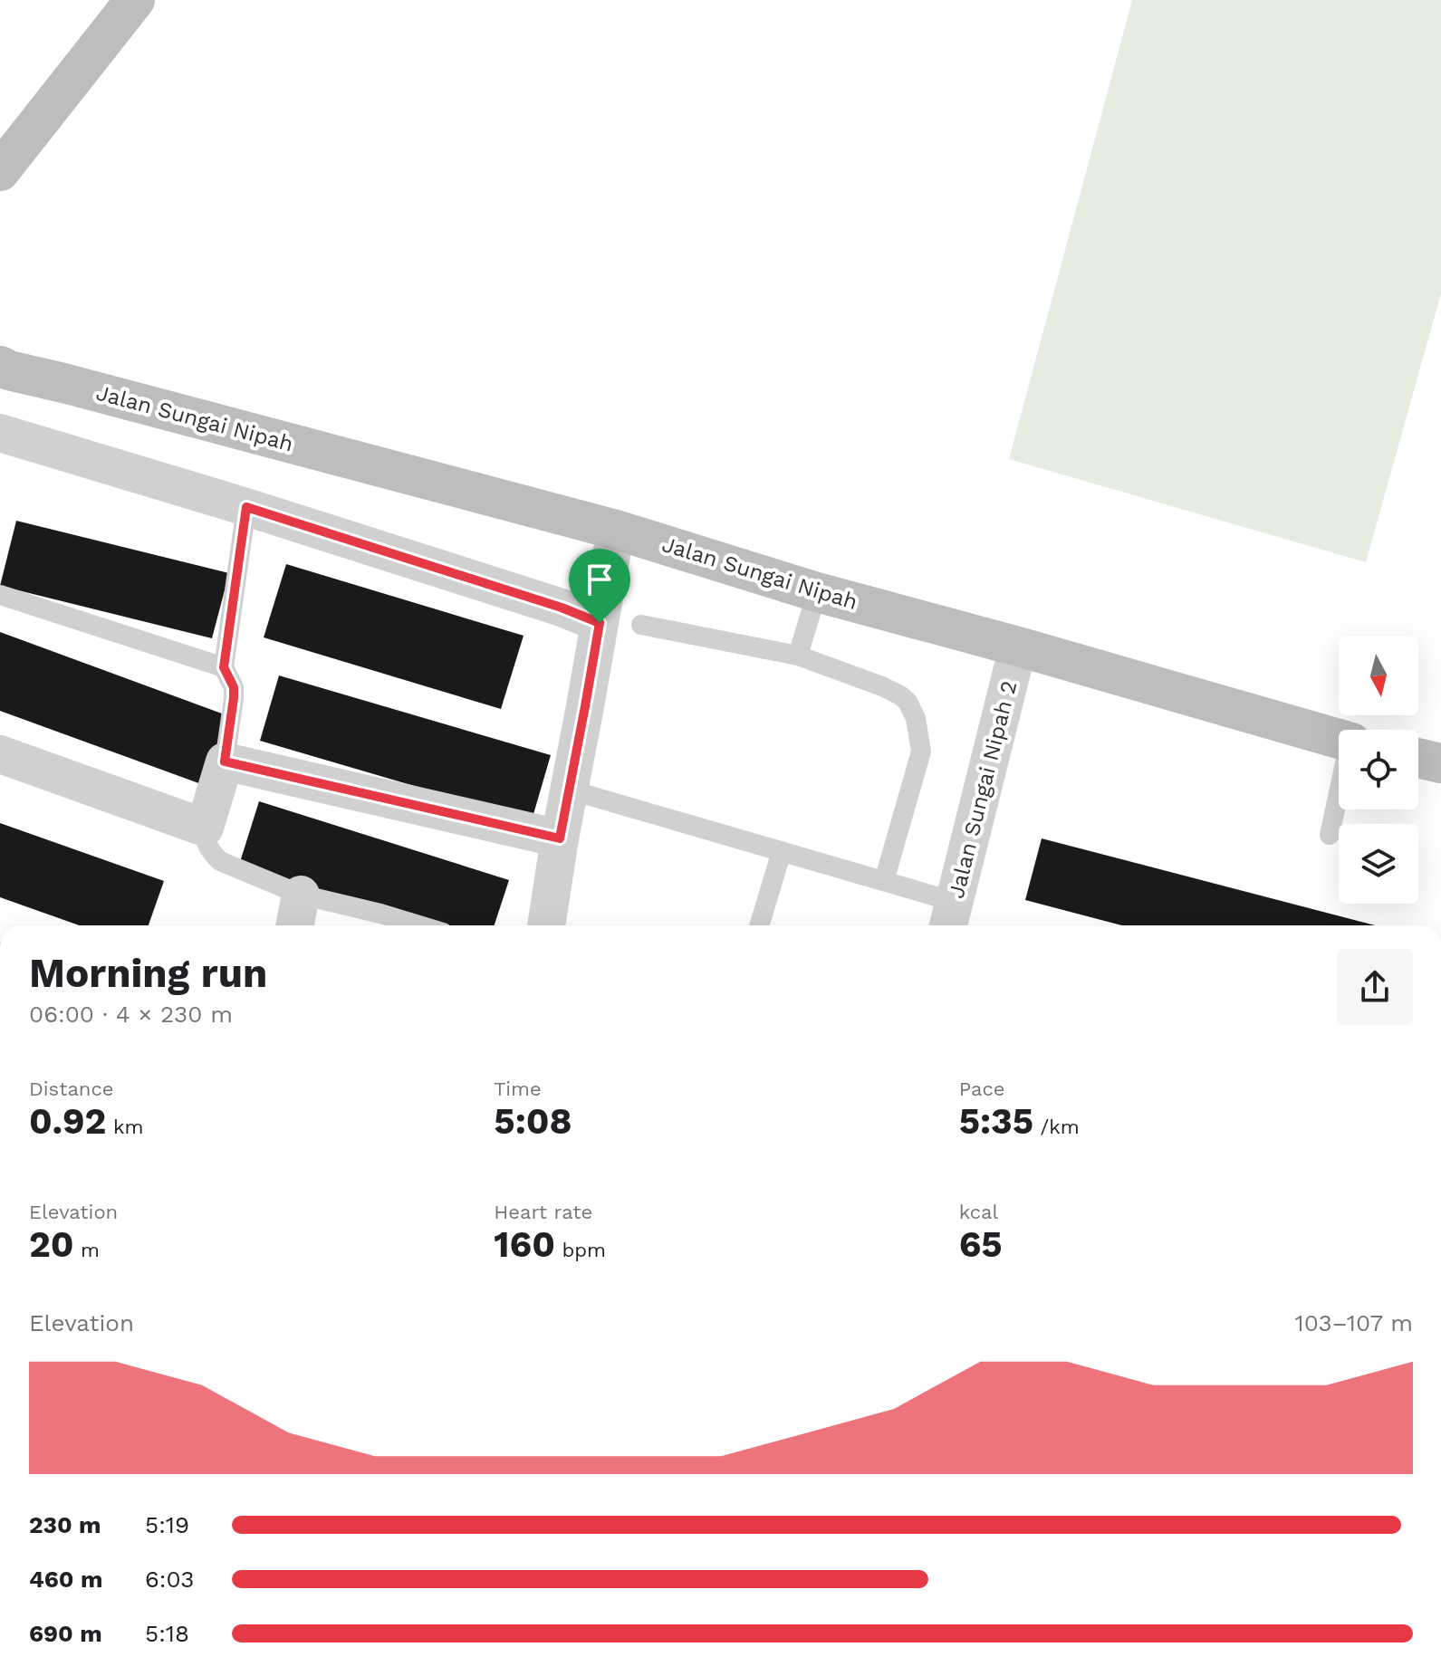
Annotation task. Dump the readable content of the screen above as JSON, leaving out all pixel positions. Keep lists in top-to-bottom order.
{
  "streets": {
    "street": ["Jalan Sungai Nipah", "Jalan Sungai Nipah 2"]
  },
  "crossings": [
    ["Jalan Sungai Nipah", "Jalan Sungai Nipah 2"]
  ],
  "north": "bottom",
  "page": {
    "heading": ["Morning run", "06:00 · 4 × 230 m"],
    "stats": [
      ["Distance", "0.92 km"],
      ["Time", "5:08"],
      ["Pace", "5:35 /km"],
      ["Elevation", "20 m"],
      ["Heart rate", "160 bpm"],
      ["kcal", "65"]
    ],
    "chart": ["Elevation", "103–107 m"],
    "list": [
      {
        "name": "230 m",
        "note": "5:19"
      },
      {
        "name": "460 m",
        "note": "6:03"
      },
      {
        "name": "690 m",
        "note": "5:18"
      }
    ]
  }
}
